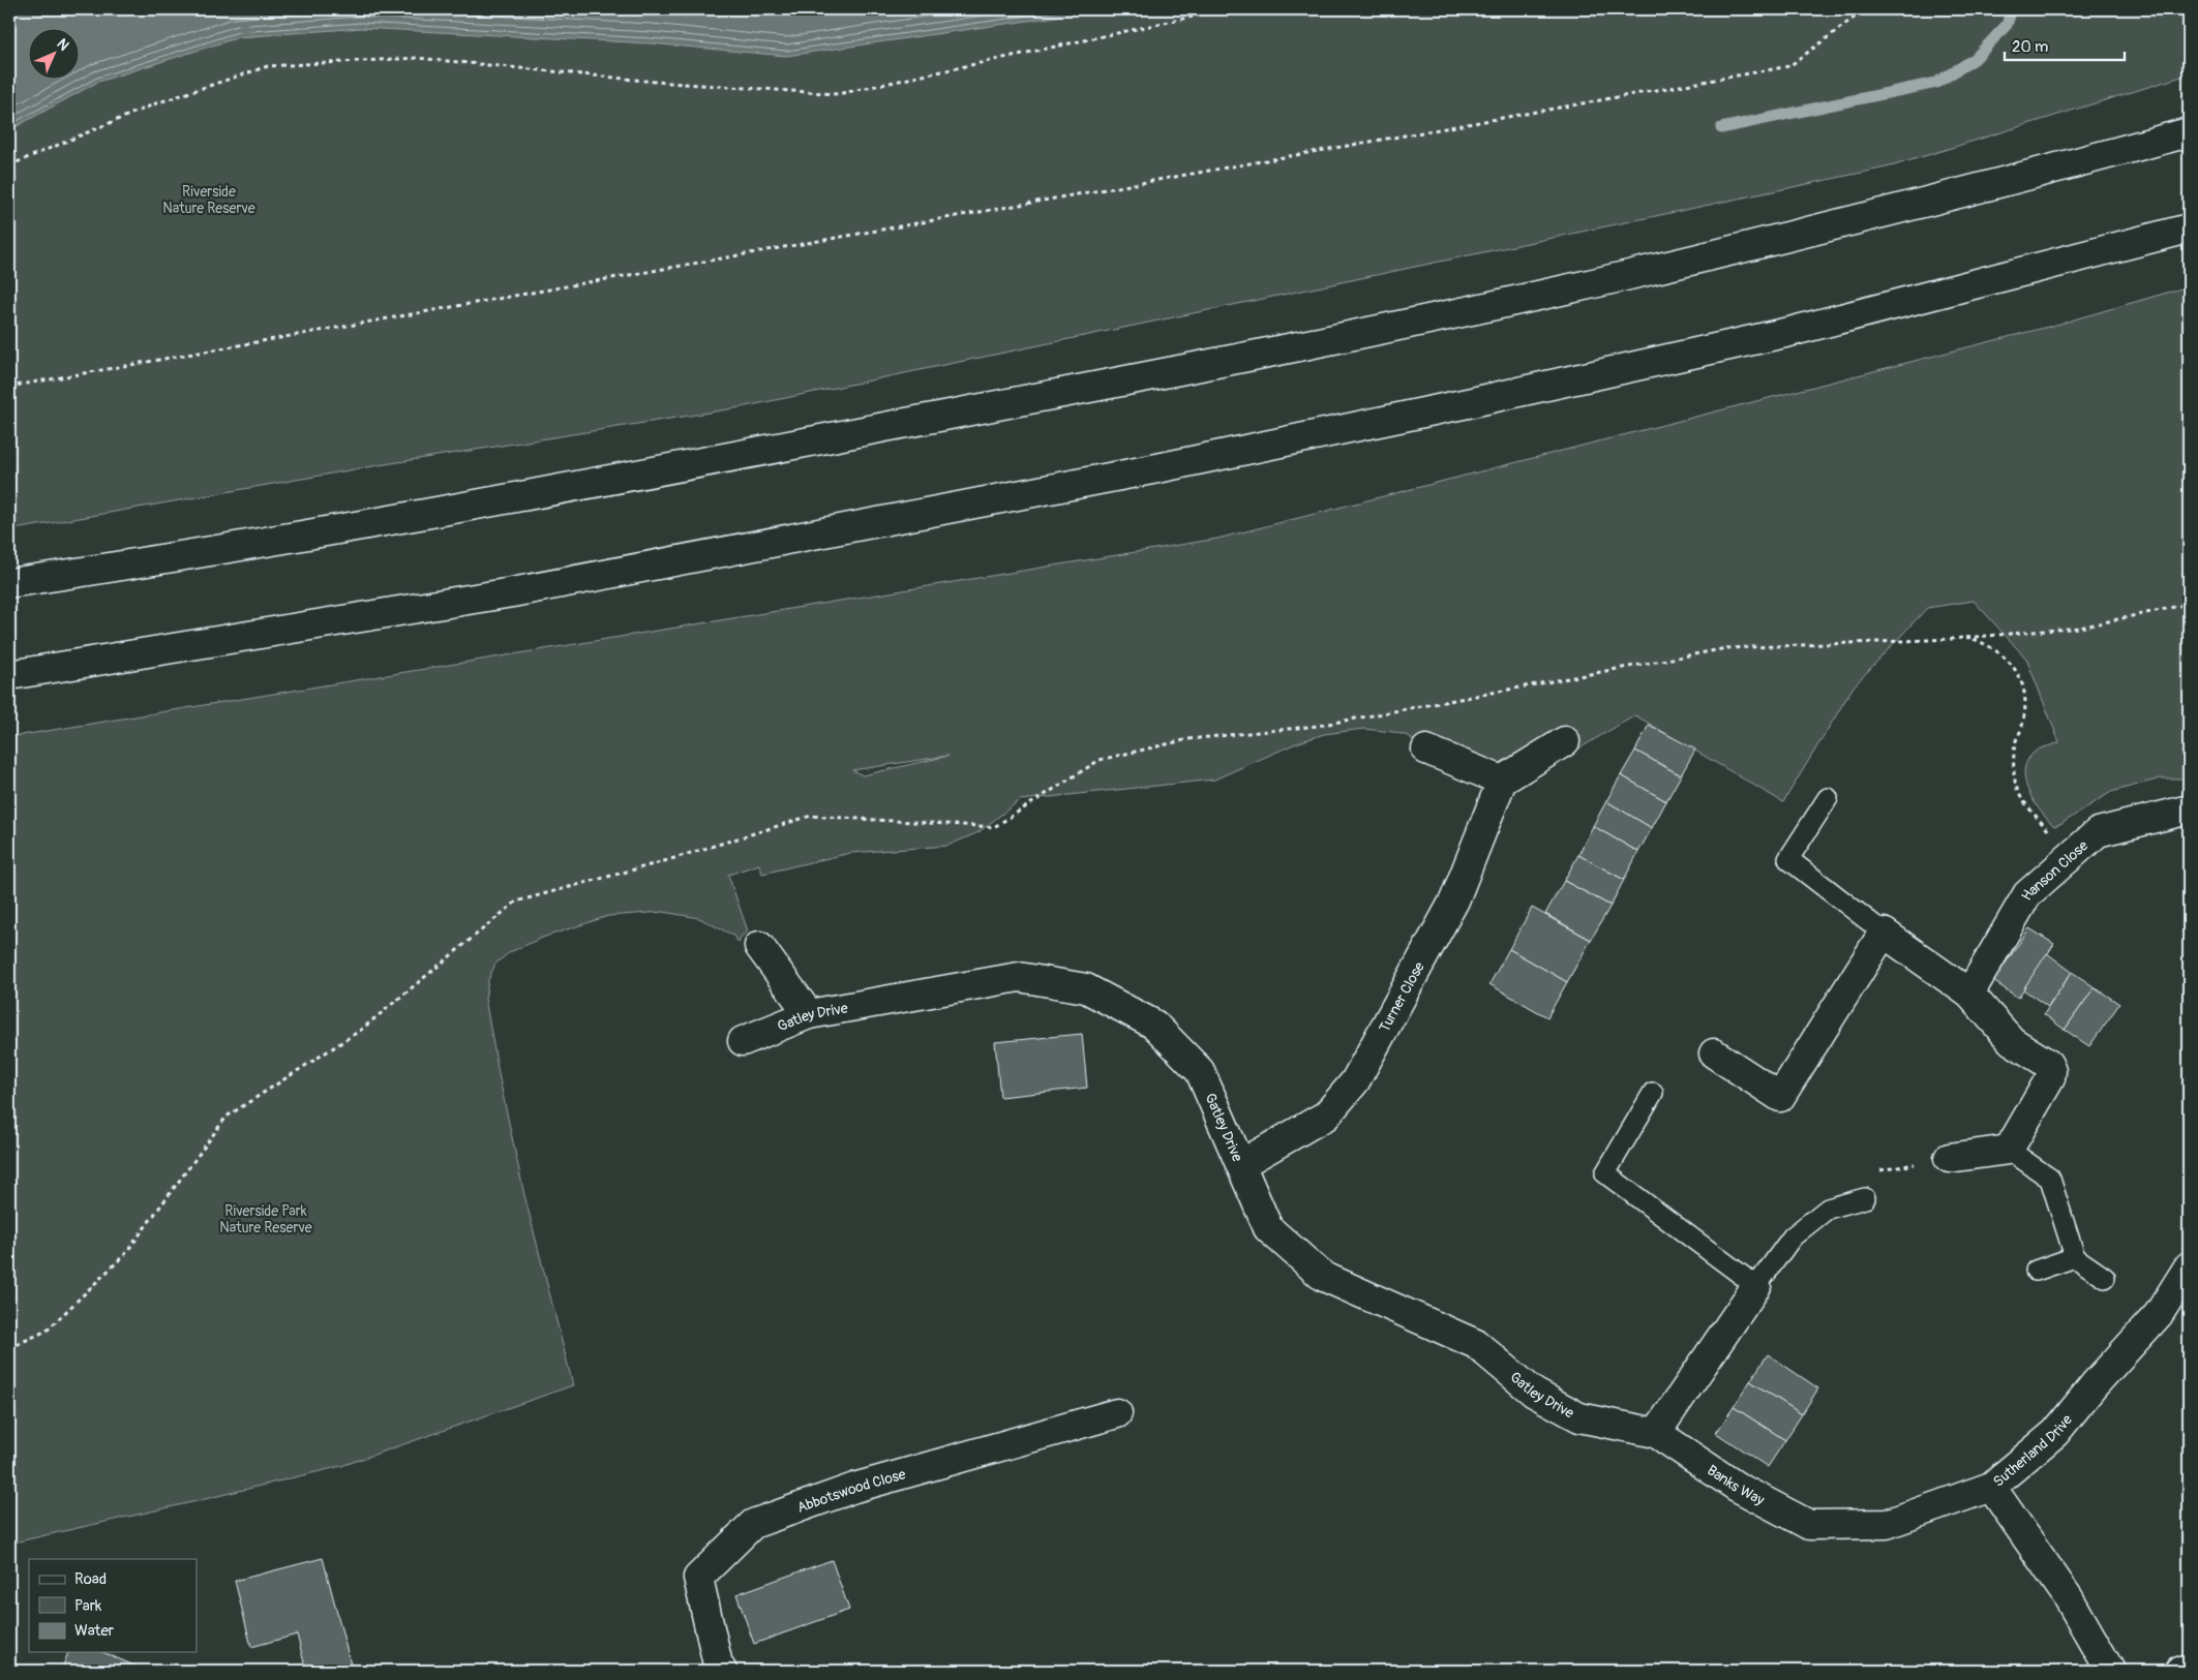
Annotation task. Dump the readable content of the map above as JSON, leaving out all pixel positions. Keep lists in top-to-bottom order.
{
  "streets": {
    "main road": [
      "Hanson Close",
      "Turner Close",
      "Gatley Drive",
      "Sutherland Drive",
      "Banks Way",
      "Abbotswood Close"
    ]
  },
  "crossings": [
    ["Turner Close", "Gatley Drive"],
    ["Gatley Drive", "Banks Way"],
    ["Sutherland Drive", "Banks Way"]
  ],
  "parks": ["Riverside Nature Reserve", "Riverside Park Nature Reserve"],
  "legend": ["Road", "Park", "Water"],
  "scale_bar": "20 m",
  "north": "top right"
}
